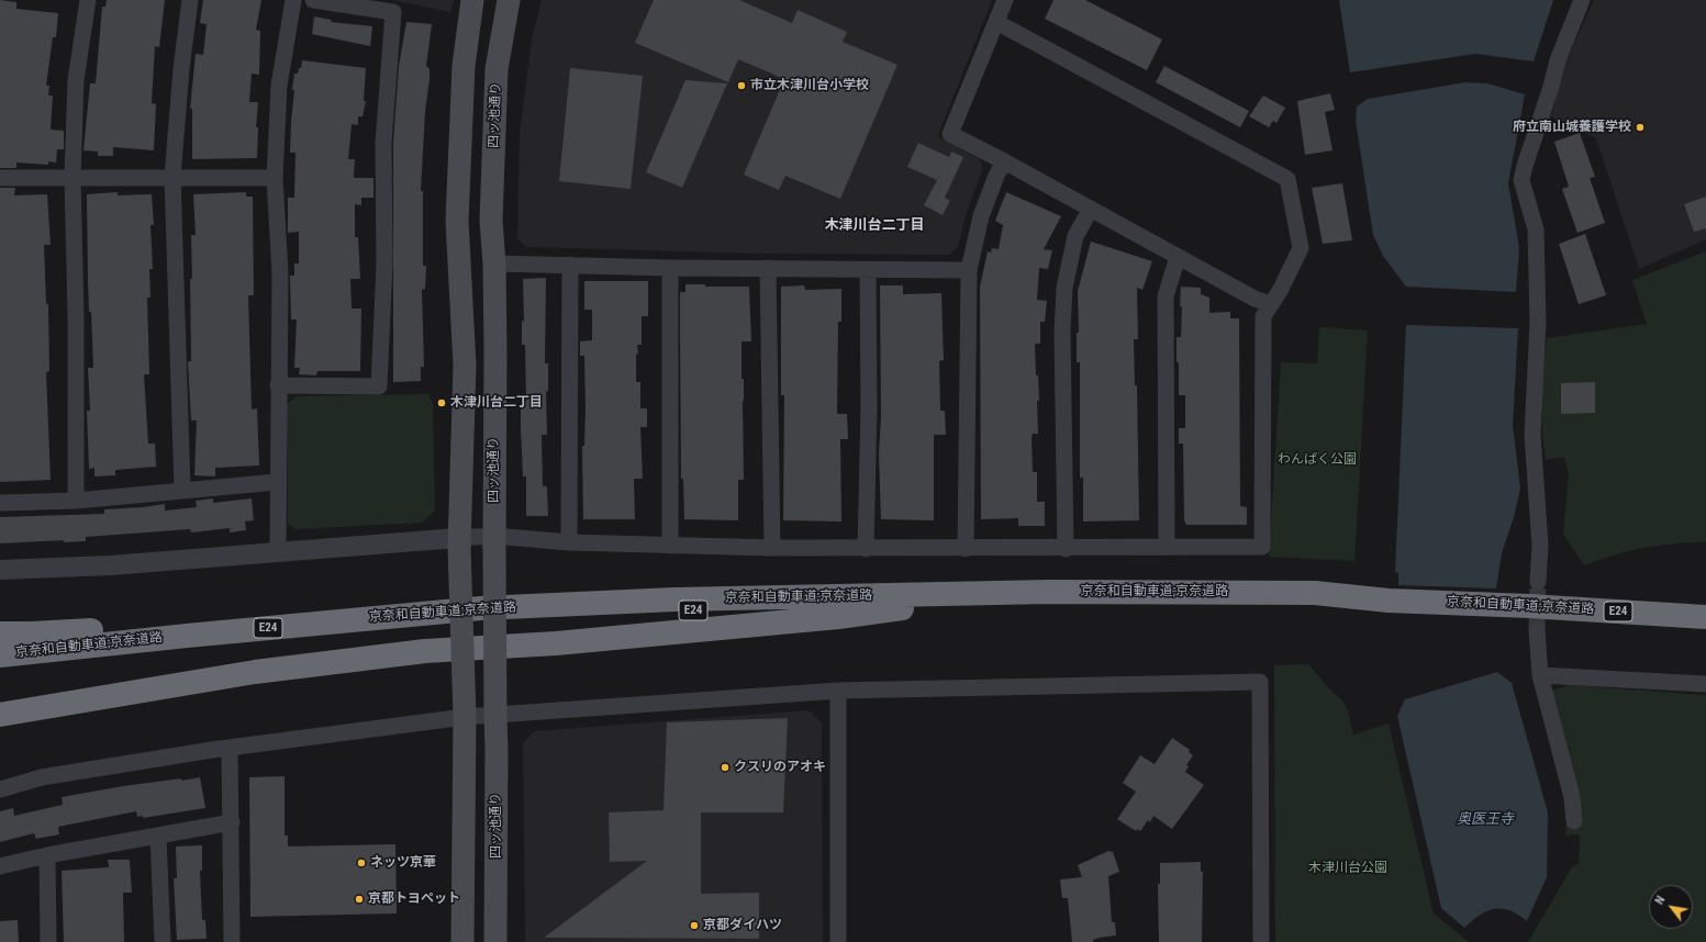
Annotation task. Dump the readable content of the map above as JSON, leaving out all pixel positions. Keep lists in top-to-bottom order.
{
  "streets": {
    "highway": ["京奈和自動車道;京奈道路", "E24"],
    "main road": ["四ッ池通り"]
  },
  "districts": ["木津川台二丁目"],
  "water": ["奥医王寺"],
  "parks": ["わんぱく公園", "木津川台公園"],
  "places": [
    "市立木津川台小学校",
    "府立南山城養護学校",
    "木津川台二丁目",
    "クスリのアオキ",
    "ネッツ京華",
    "京都トヨペット",
    "京都ダイハツ"
  ],
  "north": "top left"
}
